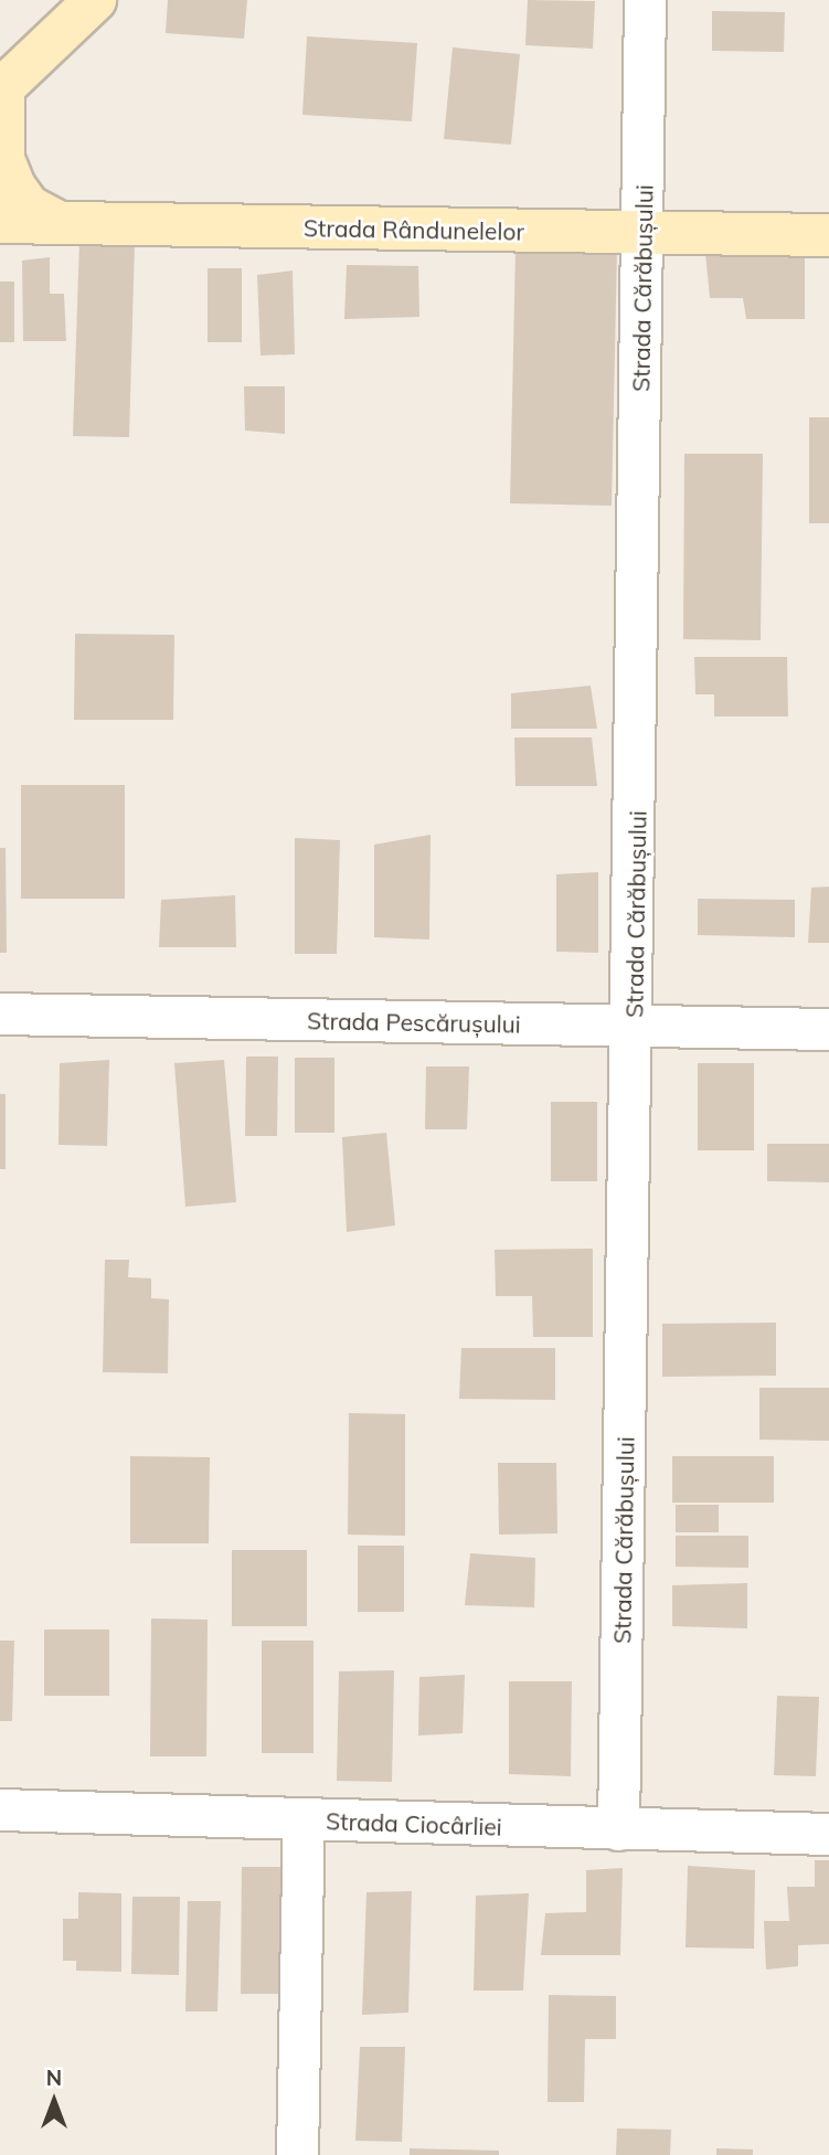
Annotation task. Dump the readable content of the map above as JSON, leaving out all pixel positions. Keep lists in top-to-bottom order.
{
  "streets": {
    "street": [
      "Strada Rândunelelor",
      "Strada Cărăbușului",
      "Strada Pescărușului",
      "Strada Ciocârliei"
    ]
  },
  "crossings": [
    ["Strada Rândunelelor", "Strada Cărăbușului"],
    ["Strada Cărăbușului", "Strada Pescărușului"],
    ["Strada Cărăbușului", "Strada Ciocârliei"]
  ],
  "north": "top"
}
